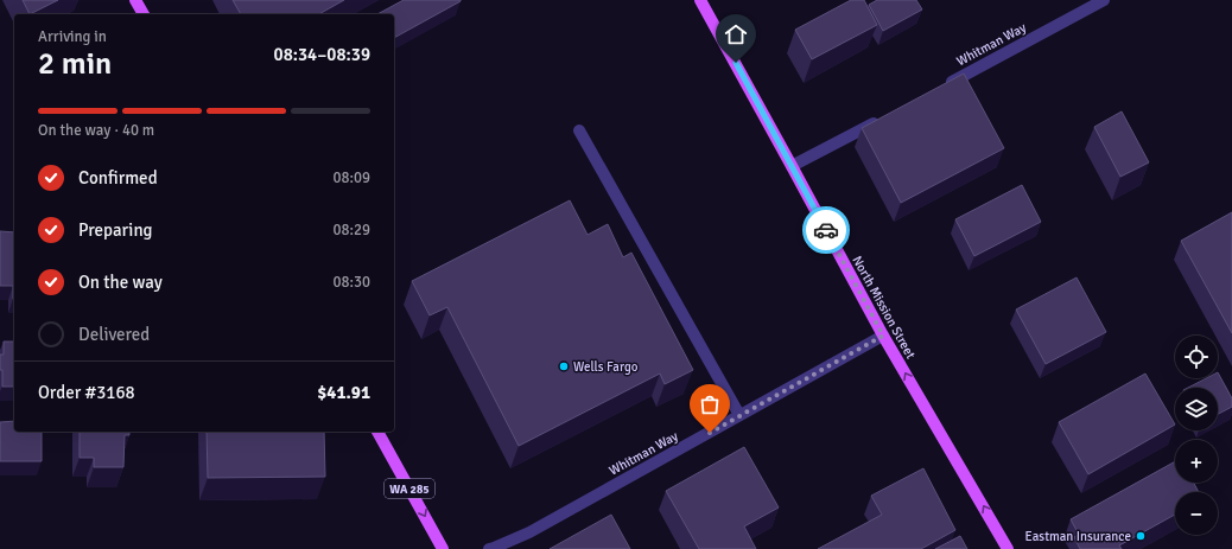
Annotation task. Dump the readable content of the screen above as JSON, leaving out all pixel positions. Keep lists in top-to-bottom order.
{
  "streets": {
    "main road": ["North Mission Street", "WA 285"],
    "street": ["Whitman Way"]
  },
  "crossings": [
    ["Whitman Way", "North Mission Street"]
  ],
  "one_way": ["North Mission Street"],
  "places": ["Wells Fargo", "Eastman Insurance"],
  "page": {
    "heading": ["2 min", "Arriving in", "08:34–08:39"],
    "panel": ["Order #3168", "$41.91"],
    "bar": "On the way · 40 m",
    "list": [
      ["Confirmed", "08:09"],
      ["Preparing", "08:29"],
      ["On the way", "08:30"],
      "Delivered"
    ],
    "map_buttons": ["+", "−"]
  }
}
